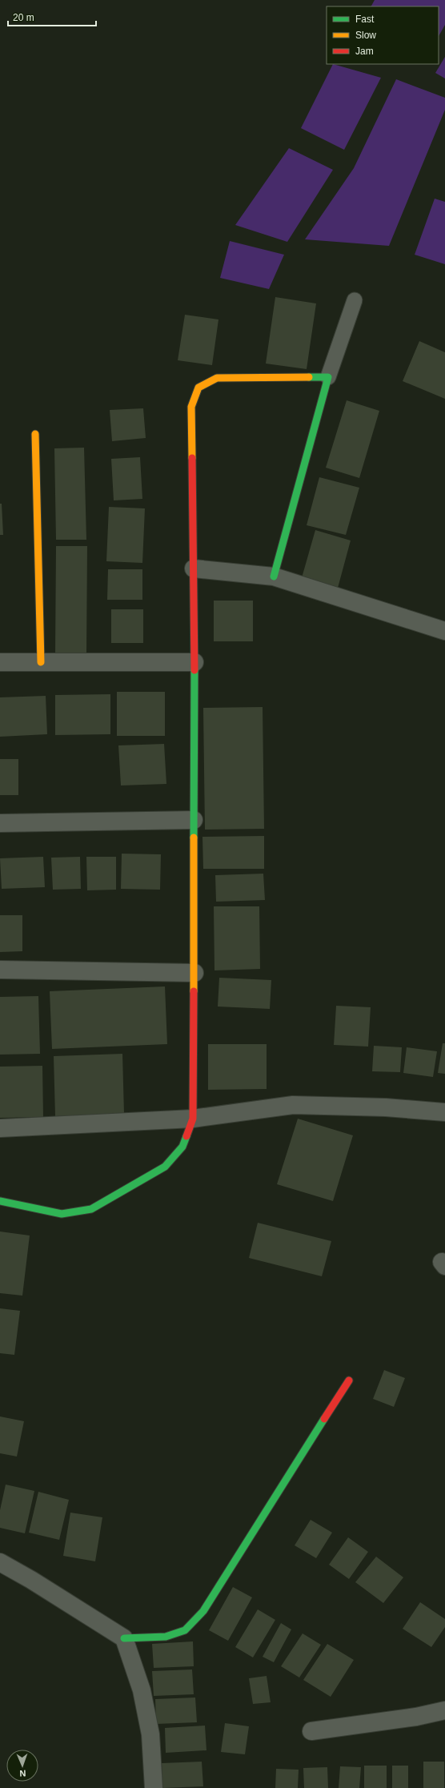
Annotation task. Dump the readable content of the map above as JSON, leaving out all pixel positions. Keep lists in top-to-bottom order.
{
  "legend": ["Fast", "Slow", "Jam"],
  "scale_bar": "20 m",
  "north": "bottom"
}
